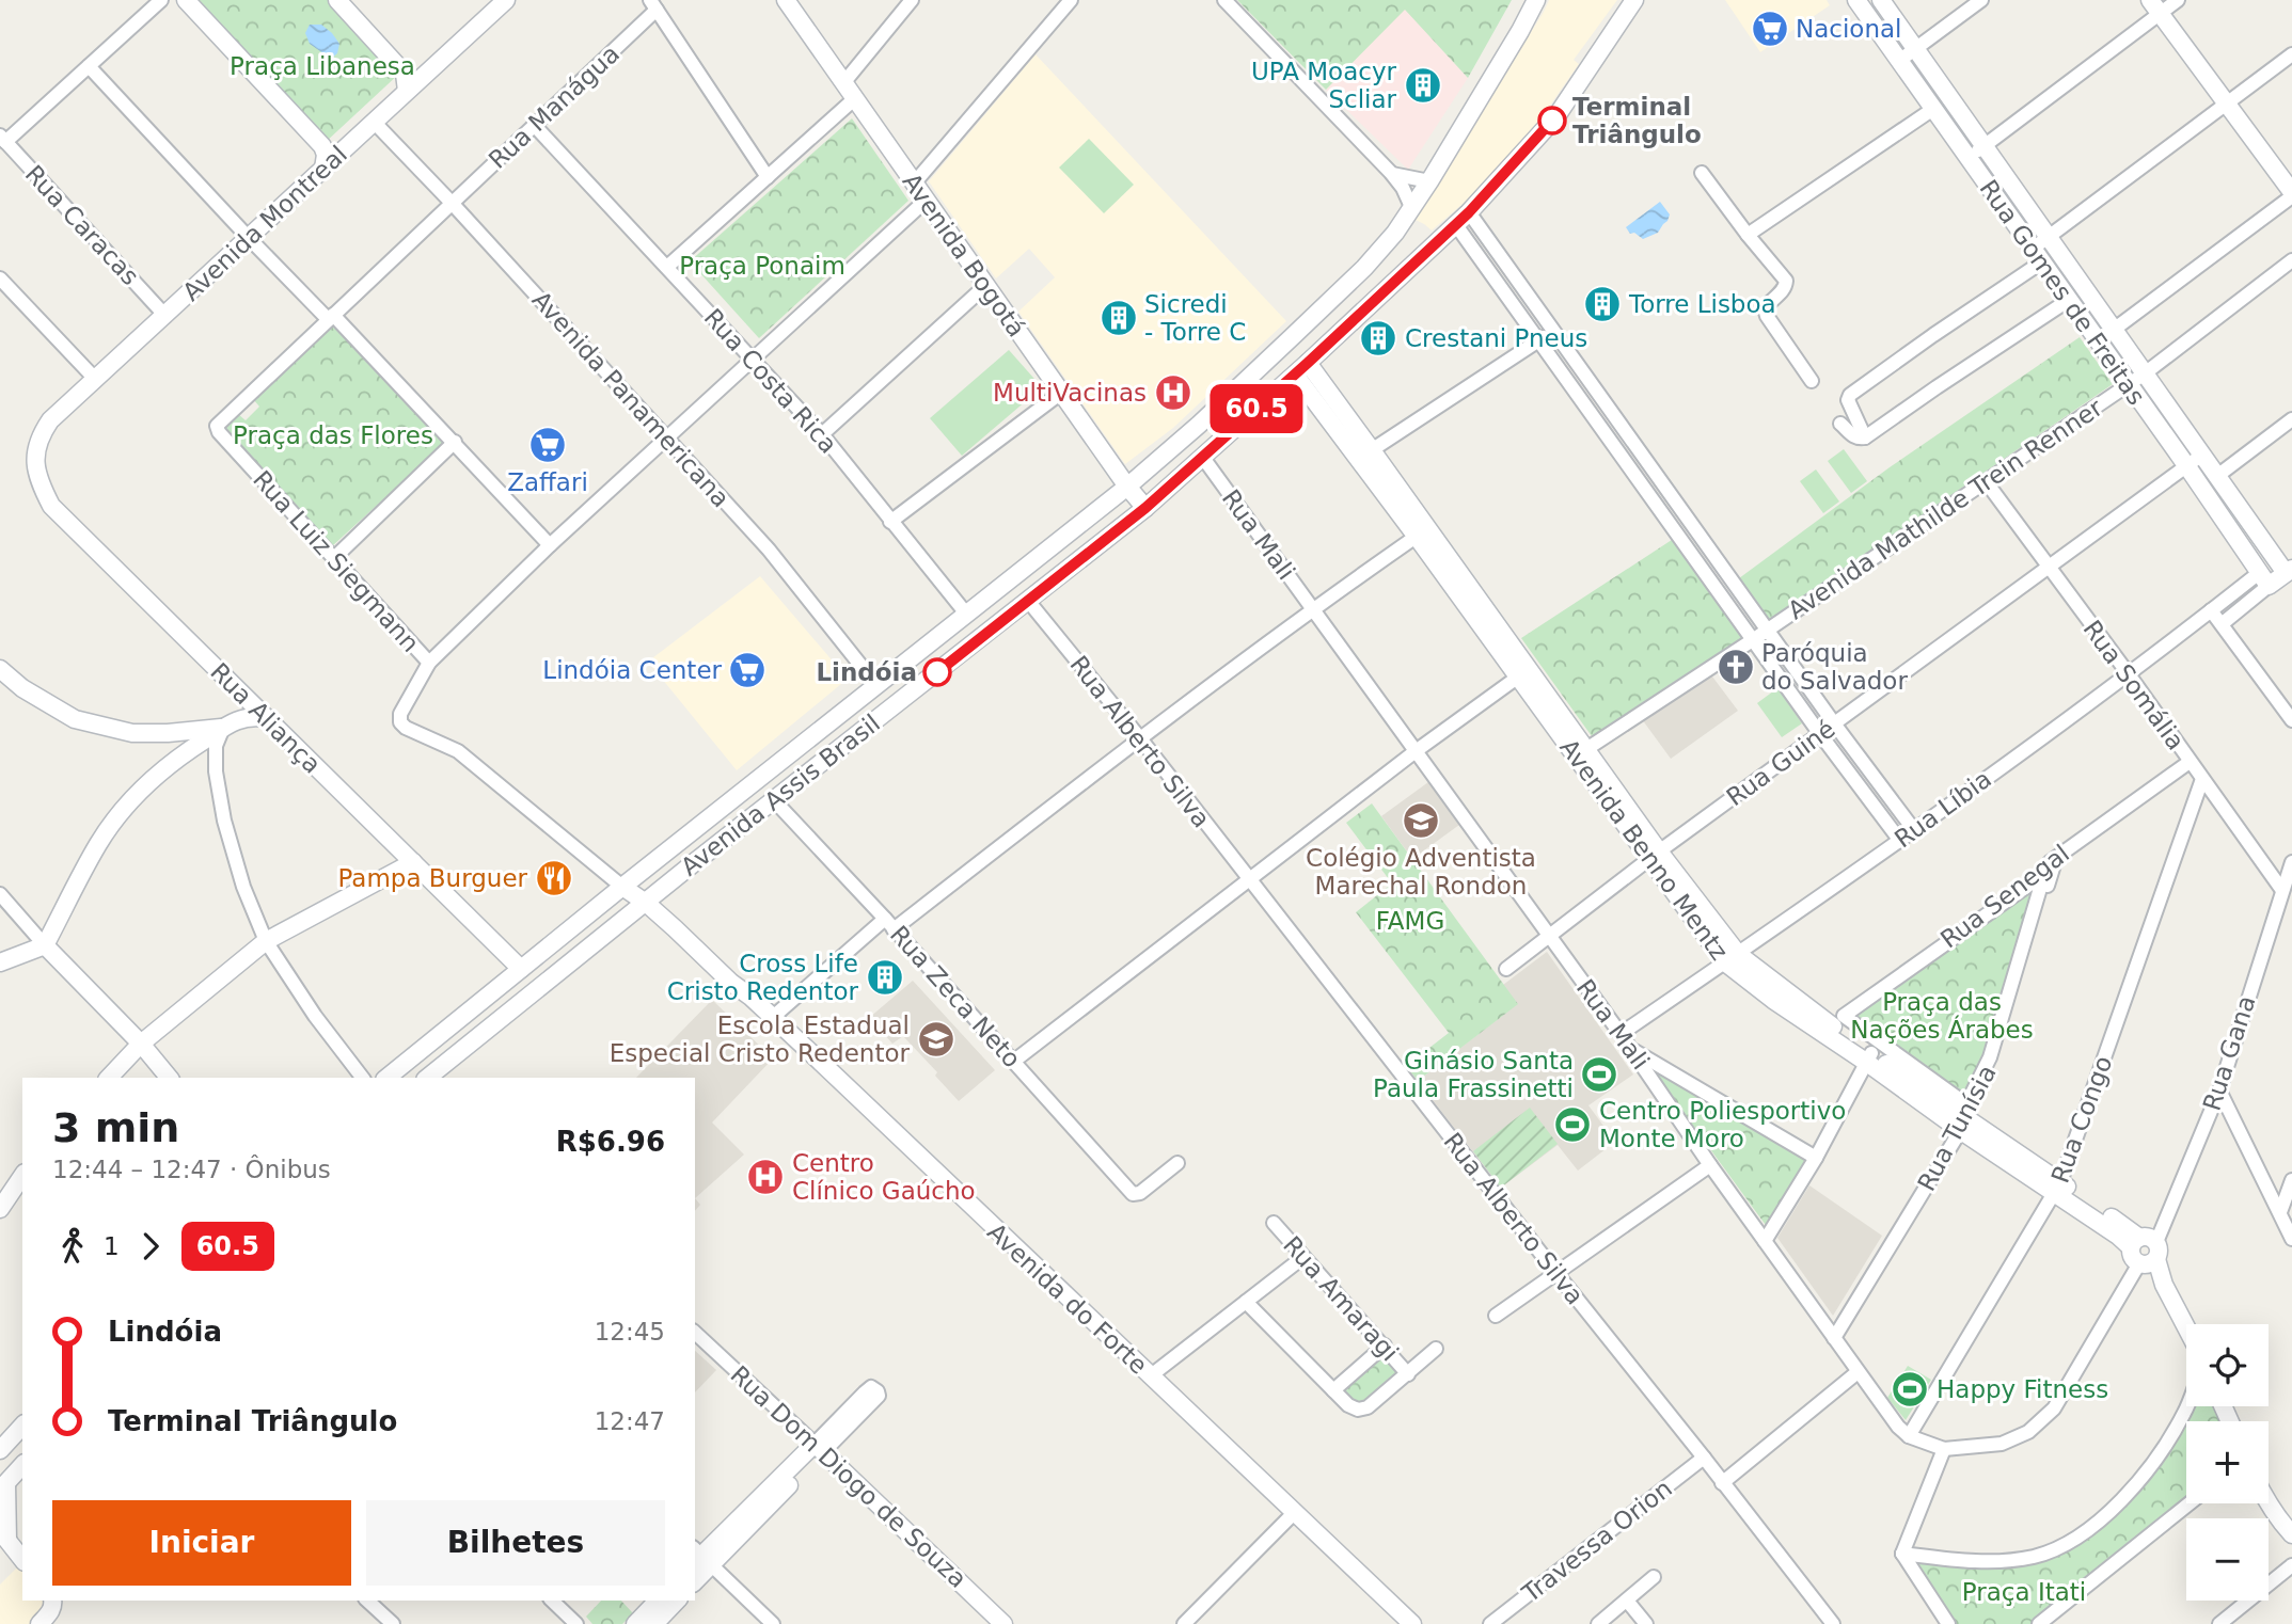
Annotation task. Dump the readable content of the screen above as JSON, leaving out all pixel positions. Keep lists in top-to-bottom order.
{
  "streets": {
    "street": [
      "Rua Manágua",
      "Avenida Montreal",
      "Rua Caracas",
      "Avenida Bogotá",
      "Rua Gomes de Freitas",
      "Rua Costa Rica",
      "Avenida Panamericana",
      "Avenida Mathilde Trein Renner",
      "Rua Mali",
      "Rua Luiz Siegmann",
      "Rua Somália",
      "Rua Aliança",
      "Rua Alberto Silva",
      "Rua Guiné",
      "Avenida Assis Brasil",
      "Rua Líbia",
      "Avenida Benno Mentz",
      "Rua Senegal",
      "Rua Zeca Neto",
      "Rua Gana",
      "Rua Congo",
      "Rua Tunísia",
      "Avenida do Forte",
      "Rua Amaragi",
      "Rua Dom Diogo de Souza",
      "Travessa Orion"
    ]
  },
  "crossings": [
    ["Rua Manágua", "Rua Costa Rica"],
    ["Rua Manágua", "Avenida Panamericana"],
    ["Rua Manágua", "Rua Luiz Siegmann"],
    ["Avenida Montreal", "Rua Caracas"],
    ["Avenida Montreal", "Avenida Panamericana"],
    ["Avenida Montreal", "Rua Aliança"],
    ["Avenida Bogotá", "Avenida Assis Brasil"],
    ["Rua Gomes de Freitas", "Avenida Mathilde Trein Renner"],
    ["Rua Gomes de Freitas", "Rua Guiné"],
    ["Rua Gomes de Freitas", "Rua Líbia"],
    ["Rua Costa Rica", "Avenida Assis Brasil"],
    ["Avenida Panamericana", "Avenida Assis Brasil"],
    ["Avenida Mathilde Trein Renner", "Rua Somália"],
    ["Avenida Mathilde Trein Renner", "Avenida Benno Mentz"],
    ["Rua Mali", "Rua Guiné"],
    ["Rua Mali", "Avenida Assis Brasil"],
    ["Rua Mali", "Rua Líbia"],
    ["Rua Mali", "Avenida Benno Mentz"],
    ["Rua Mali", "Rua Gana"],
    ["Rua Mali", "Rua Congo"],
    ["Rua Mali", "Rua Tunísia"],
    ["Rua Somália", "Rua Guiné"],
    ["Rua Somália", "Rua Líbia"],
    ["Rua Somália", "Rua Senegal"],
    ["Rua Somália", "Rua Gana"],
    ["Rua Somália", "Rua Congo"],
    ["Rua Aliança", "Avenida Assis Brasil"],
    ["Rua Alberto Silva", "Avenida Assis Brasil"],
    ["Rua Alberto Silva", "Travessa Orion"],
    ["Rua Guiné", "Avenida Benno Mentz"],
    ["Avenida Assis Brasil", "Avenida Benno Mentz"],
    ["Avenida Assis Brasil", "Rua Zeca Neto"],
    ["Avenida Assis Brasil", "Avenida do Forte"],
    ["Rua Líbia", "Avenida Benno Mentz"],
    ["Avenida Benno Mentz", "Rua Senegal"],
    ["Avenida Benno Mentz", "Rua Gana"],
    ["Avenida Benno Mentz", "Rua Congo"],
    ["Avenida Benno Mentz", "Rua Tunísia"],
    ["Rua Senegal", "Rua Tunísia"]
  ],
  "parks": [
    "Praça Libanesa",
    "Praça Ponaim",
    "Praça das Flores",
    "FAMG",
    "Praça das Nações Árabes",
    "Praça Itati"
  ],
  "places": {
    "supermarket": ["Nacional", "Zaffari", "Lindóia Center"],
    "building": [
      "UPA Moacyr Scliar",
      "Torre Lisboa",
      "Sicredi - Torre C",
      "Crestani Pneus",
      "Cross Life Cristo Redentor"
    ],
    "other": ["Terminal Triângulo", "Lindóia"],
    "hospital": ["MultiVacinas", "Centro Clínico Gaúcho"],
    "church": ["Paróquia do Salvador"],
    "school or university": ["Colégio Adventista Marechal Rondon", "Escola Estadual Especial Cristo Redentor"],
    "restaurant": ["Pampa Burguer"],
    "sports": ["Ginásio Santa Paula Frassinetti", "Centro Poliesportivo Monte Moro", "Happy Fitness"]
  },
  "lines": ["bus line 60.5"],
  "page": {
    "on_map": "60.5",
    "heading": ["3 min", "12:44 – 12:47 · Ônibus", "R$6.96"],
    "legs": ["1", "60.5"],
    "list": [
      {
        "name": "Lindóia",
        "value": "12:45"
      },
      {
        "name": "Terminal Triângulo",
        "value": "12:47"
      }
    ],
    "map_buttons": ["+", "−"],
    "buttons": ["Iniciar", "Bilhetes"]
  }
}
